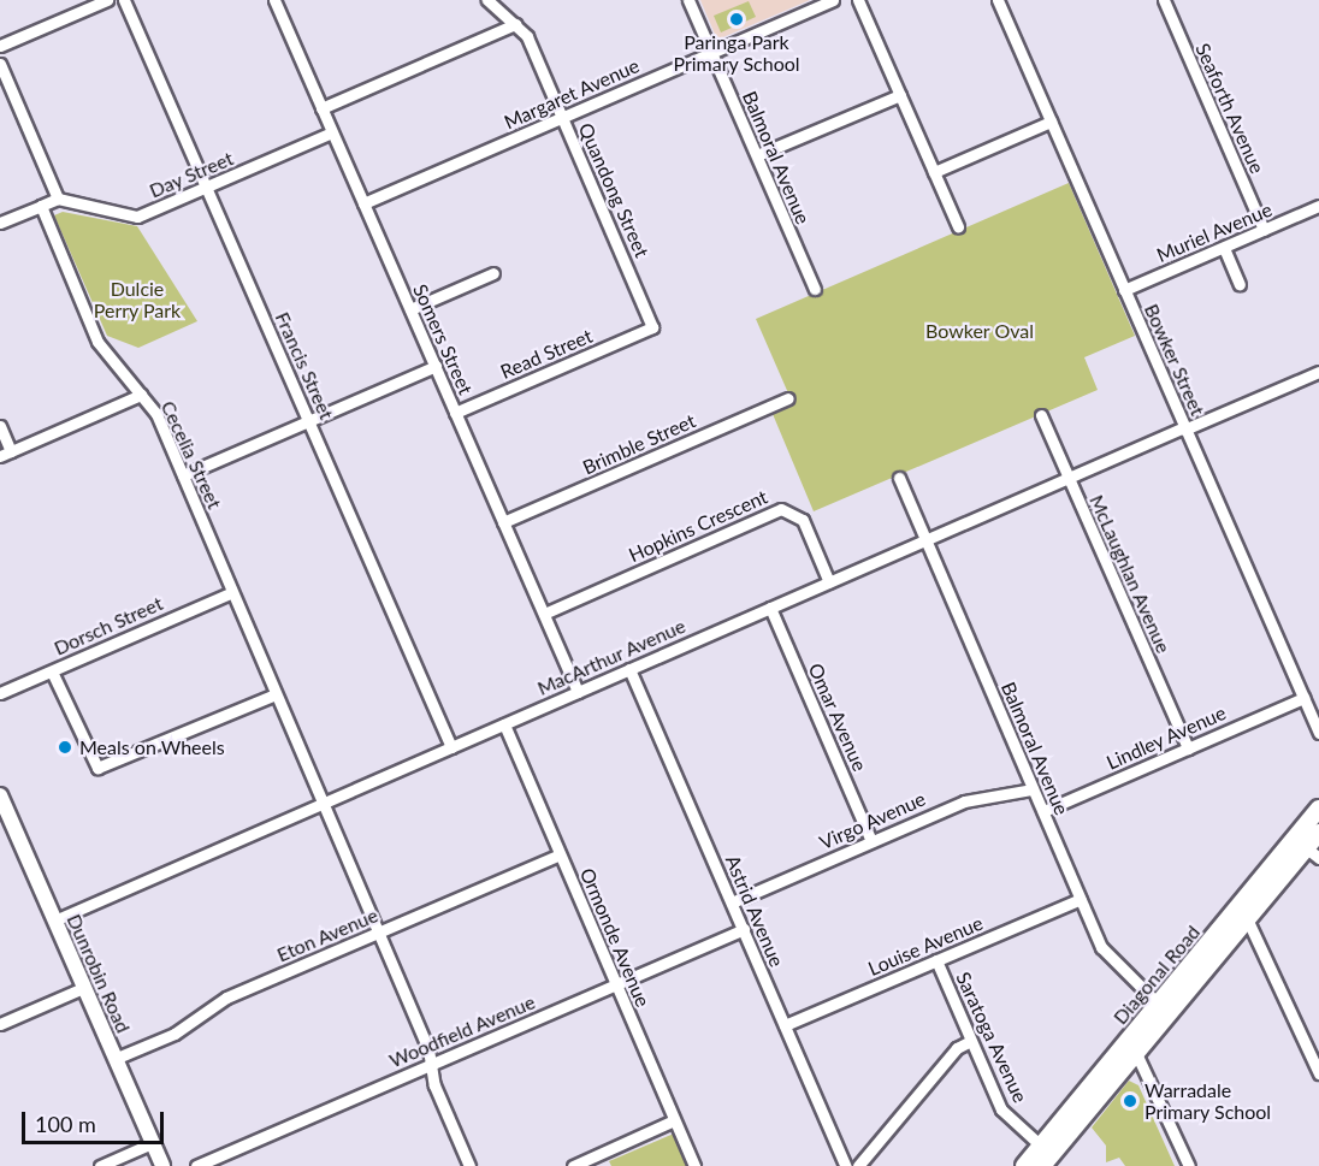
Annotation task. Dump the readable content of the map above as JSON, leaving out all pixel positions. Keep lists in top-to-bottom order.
{
  "streets": {
    "main road": ["Diagonal Road"],
    "street": [
      "Margaret Avenue",
      "Seaforth Avenue",
      "Balmoral Avenue",
      "Day Street",
      "Quandong Street",
      "Muriel Avenue",
      "Somers Street",
      "Read Street",
      "Bowker Street",
      "Francis Street",
      "Brimble Street",
      "Cecelia Street",
      "Hopkins Crescent",
      "McLaughlan Avenue",
      "Dorsch Street",
      "MacArthur Avenue",
      "Omar Avenue",
      "Lindley Avenue",
      "Virgo Avenue",
      "Astrid Avenue",
      "Eton Avenue",
      "Ormonde Avenue",
      "Louise Avenue",
      "Dunrobin Road",
      "Woodfield Avenue",
      "Saratoga Avenue"
    ]
  },
  "crossings": [
    ["Margaret Avenue", "Balmoral Avenue"],
    ["Margaret Avenue", "Quandong Street"],
    ["Margaret Avenue", "Somers Street"],
    ["Seaforth Avenue", "Muriel Avenue"],
    ["Balmoral Avenue", "MacArthur Avenue"],
    ["Balmoral Avenue", "Lindley Avenue"],
    ["Balmoral Avenue", "Virgo Avenue"],
    ["Balmoral Avenue", "Louise Avenue"],
    ["Balmoral Avenue", "Diagonal Road"],
    ["Day Street", "Somers Street"],
    ["Day Street", "Francis Street"],
    ["Quandong Street", "Read Street"],
    ["Muriel Avenue", "Bowker Street"],
    ["Somers Street", "Read Street"],
    ["Somers Street", "Brimble Street"],
    ["Somers Street", "Hopkins Crescent"],
    ["Somers Street", "MacArthur Avenue"],
    ["Bowker Street", "MacArthur Avenue"],
    ["Bowker Street", "Lindley Avenue"],
    ["Francis Street", "MacArthur Avenue"],
    ["Cecelia Street", "Dorsch Street"],
    ["Cecelia Street", "MacArthur Avenue"],
    ["Cecelia Street", "Eton Avenue"],
    ["Cecelia Street", "Woodfield Avenue"],
    ["Hopkins Crescent", "MacArthur Avenue"],
    ["McLaughlan Avenue", "MacArthur Avenue"],
    ["McLaughlan Avenue", "Lindley Avenue"],
    ["MacArthur Avenue", "Omar Avenue"],
    ["MacArthur Avenue", "Astrid Avenue"],
    ["MacArthur Avenue", "Ormonde Avenue"],
    ["MacArthur Avenue", "Dunrobin Road"],
    ["Omar Avenue", "Virgo Avenue"],
    ["Virgo Avenue", "Astrid Avenue"],
    ["Astrid Avenue", "Louise Avenue"],
    ["Astrid Avenue", "Woodfield Avenue"],
    ["Eton Avenue", "Ormonde Avenue"],
    ["Eton Avenue", "Dunrobin Road"],
    ["Ormonde Avenue", "Woodfield Avenue"],
    ["Louise Avenue", "Saratoga Avenue"],
    ["Diagonal Road", "Saratoga Avenue"]
  ],
  "parks": ["Dulcie Perry Park", "Bowker Oval"],
  "places": ["Paringa Park Primary School", "Meals on Wheels", "Warradale Primary School"],
  "scale_bar": "100 m"
}
